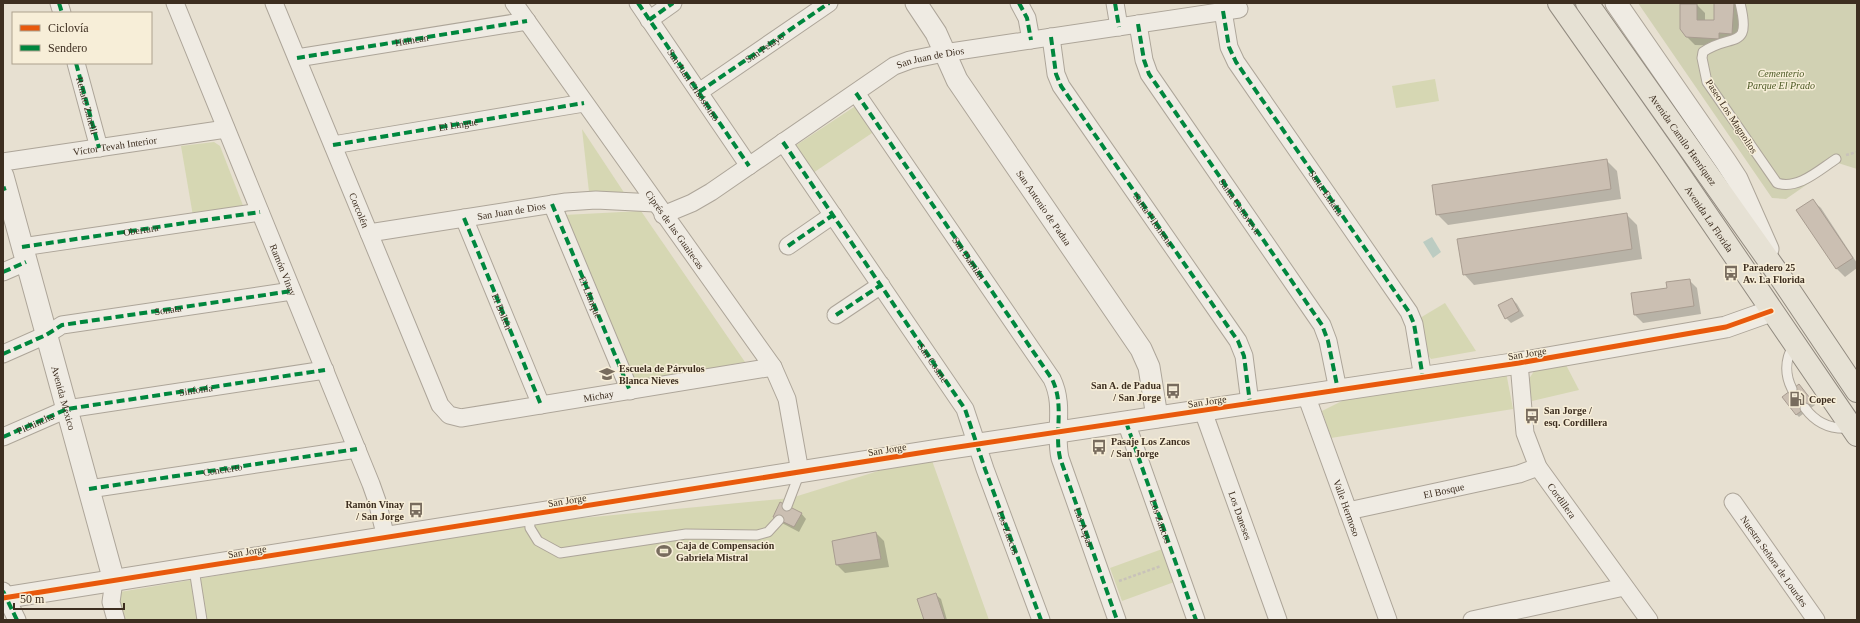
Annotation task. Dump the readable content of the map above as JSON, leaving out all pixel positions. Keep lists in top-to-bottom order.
{
  "streets": {
    "main road": ["Avenida Camilo Henríquez", "Avenida La Florida"],
    "street": [
      "Huincan",
      "San Pelayo",
      "San Juan de Dios",
      "San Juan Crisóstomo",
      "Renato Zanelli",
      "El Lingue",
      "Víctor Tevah Interior",
      "Santa Eulalia",
      "Santa Genoveva",
      "San Antonio de Padua",
      "Corcolén",
      "Santa Filomena",
      "Obertura",
      "Ciprés de las Guaitecas",
      "San Damián",
      "Ramón Vinay",
      "El Llanque",
      "Sonata",
      "El Bollén",
      "San Jorge",
      "San Cosme",
      "Sinfonía",
      "Michay",
      "Avenida México",
      "Pichincha",
      "Concierto",
      "El Bosque",
      "Cordillera",
      "Valle Hermoso",
      "Los Daneses",
      "Los Zancos",
      "Las Aspas",
      "Los Zuecos",
      "Nuestra Señora de Lourdes"
    ],
    "lane": ["Paseo Los Magnolios"]
  },
  "crossings": [
    ["Huincan", "Corcolén"],
    ["Huincan", "Ciprés de las Guaitecas"],
    ["San Pelayo", "San Juan Crisóstomo"],
    ["San Juan de Dios", "San Juan Crisóstomo"],
    ["San Juan de Dios", "Santa Eulalia"],
    ["San Juan de Dios", "Santa Genoveva"],
    ["San Juan de Dios", "San Antonio de Padua"],
    ["San Juan de Dios", "Corcolén"],
    ["San Juan de Dios", "Santa Filomena"],
    ["San Juan de Dios", "Ciprés de las Guaitecas"],
    ["San Juan de Dios", "San Damián"],
    ["San Juan de Dios", "El Llanque"],
    ["San Juan de Dios", "El Bollén"],
    ["San Juan de Dios", "San Cosme"],
    ["Renato Zanelli", "Víctor Tevah Interior"],
    ["El Lingue", "Corcolén"],
    ["El Lingue", "Ciprés de las Guaitecas"],
    ["Víctor Tevah Interior", "Ramón Vinay"],
    ["Santa Eulalia", "San Jorge"],
    ["Santa Genoveva", "San Jorge"],
    ["San Antonio de Padua", "San Jorge"],
    ["Corcolén", "Michay"],
    ["Santa Filomena", "San Jorge"],
    ["Avenida La Florida", "San Jorge"],
    ["Obertura", "Ramón Vinay"],
    ["Obertura", "Avenida México"],
    ["Ciprés de las Guaitecas", "San Jorge"],
    ["Ciprés de las Guaitecas", "Michay"],
    ["San Damián", "San Jorge"],
    ["San Damián", "Las Aspas"],
    ["Ramón Vinay", "Sonata"],
    ["Ramón Vinay", "San Jorge"],
    ["Ramón Vinay", "Sinfonía"],
    ["Ramón Vinay", "Concierto"],
    ["El Llanque", "Michay"],
    ["Sonata", "Avenida México"],
    ["El Bollén", "Michay"],
    ["San Jorge", "San Cosme"],
    ["San Jorge", "Avenida México"],
    ["San Jorge", "Cordillera"],
    ["San Jorge", "Valle Hermoso"],
    ["San Jorge", "Los Daneses"],
    ["San Jorge", "Los Zancos"],
    ["San Jorge", "Las Aspas"],
    ["San Jorge", "Los Zuecos"],
    ["San Cosme", "Los Zuecos"],
    ["Sinfonía", "Avenida México"],
    ["Sinfonía", "Pichincha"],
    ["Avenida México", "Pichincha"],
    ["Avenida México", "Concierto"],
    ["El Bosque", "Cordillera"],
    ["El Bosque", "Valle Hermoso"]
  ],
  "parks": ["Cementerio Parque El Prado"],
  "places": {
    "bus stop": [
      "Paradero 25 Av. La Florida",
      "San A. de Padua / San Jorge",
      "San Jorge / esq. Cordillera",
      "Pasaje Los Zancos / San Jorge",
      "Ramón Vinay / San Jorge"
    ],
    "school or university": ["Escuela de Párvulos Blanca Nieves"],
    "fuel station": ["Copec"],
    "sports": ["Caja de Compensación Gabriela Mistral"]
  },
  "legend": ["Ciclovía", "Sendero"],
  "scale_bar": "50 m"
}
